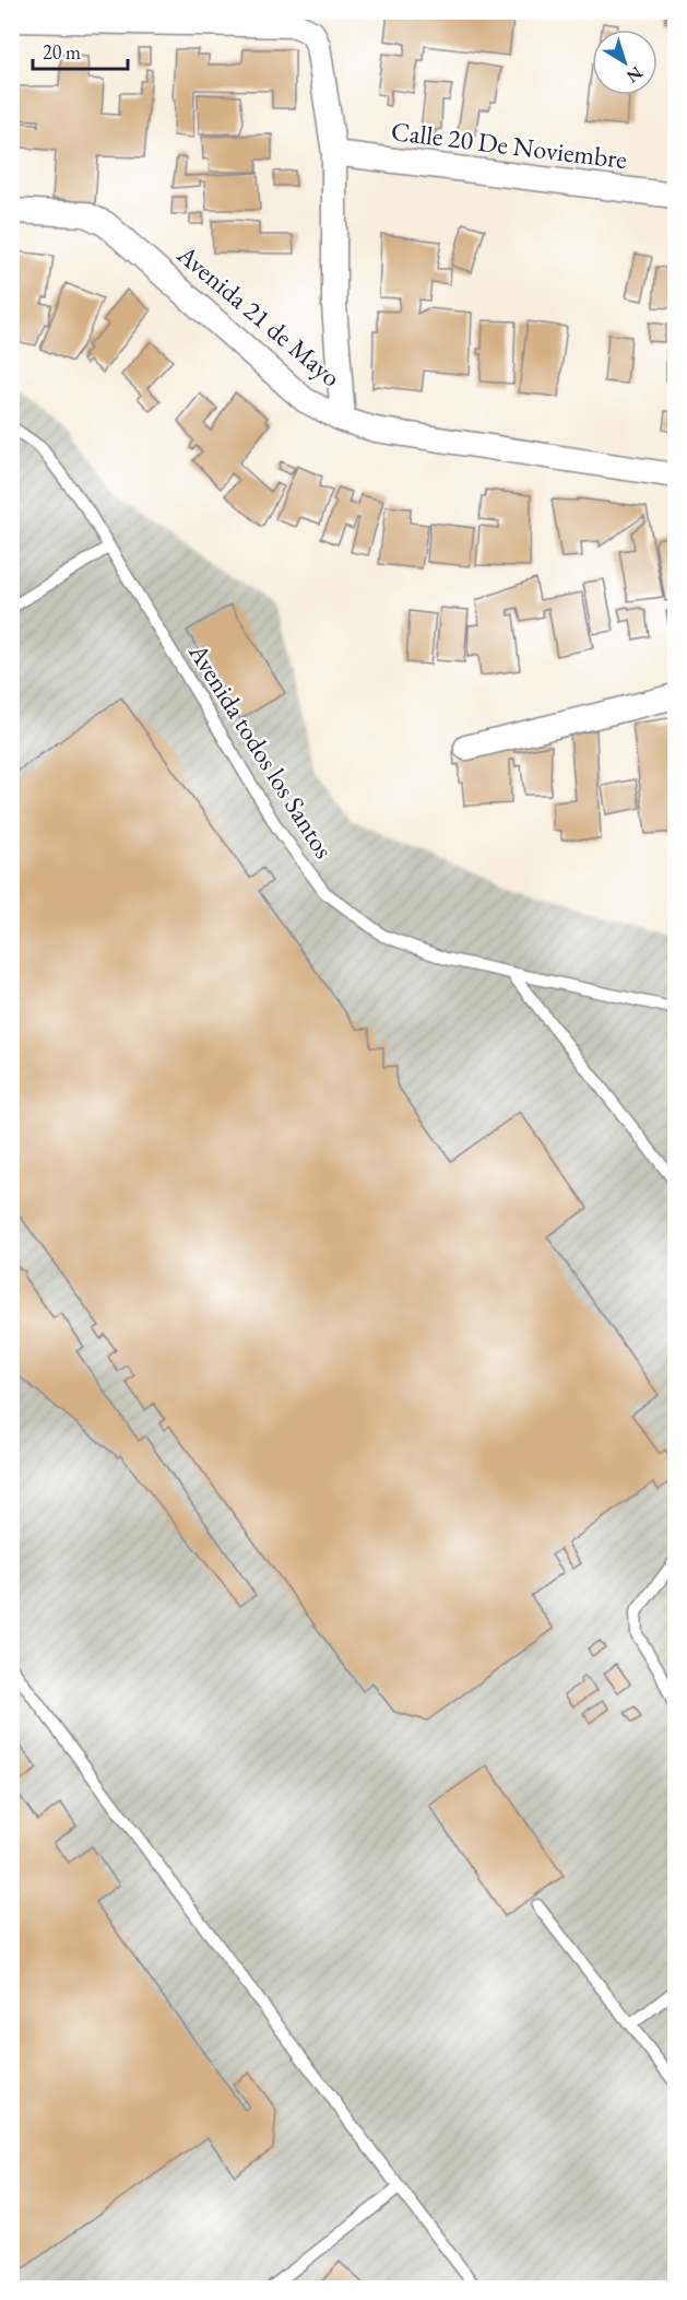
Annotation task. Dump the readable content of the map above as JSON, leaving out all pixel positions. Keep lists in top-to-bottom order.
{
  "streets": {
    "street": ["Calle 20 De Noviembre", "Avenida 21 de Mayo"],
    "lane": ["Avenida todos los Santos"]
  },
  "scale_bar": "20 m",
  "north": "bottom right"
}
